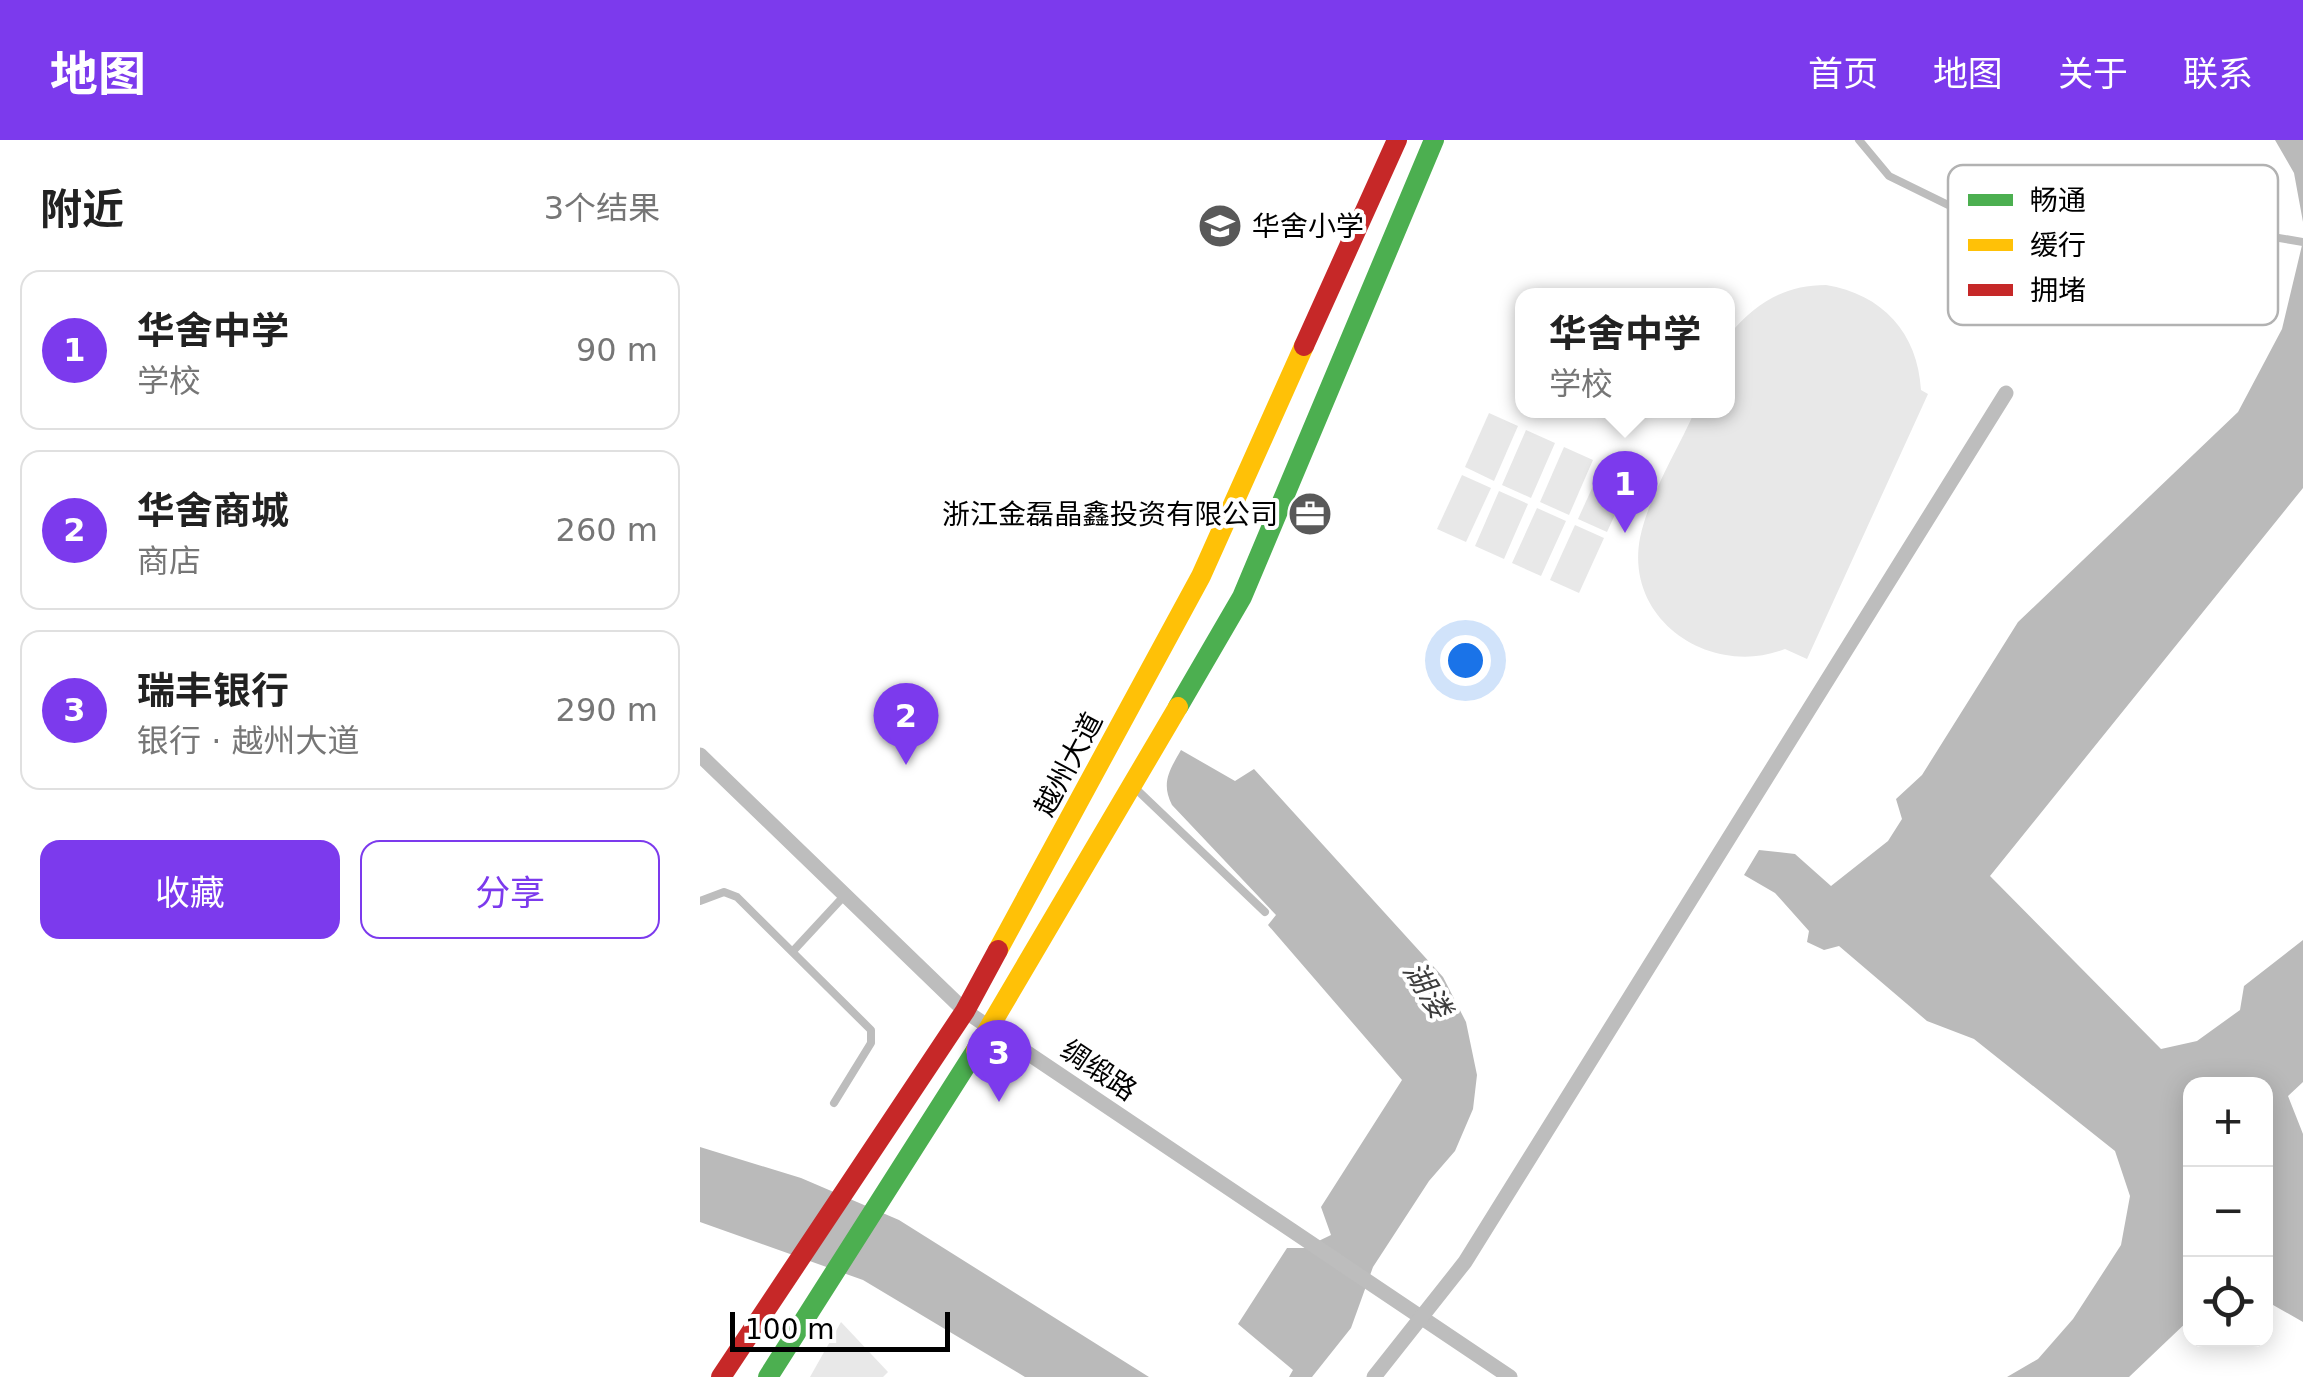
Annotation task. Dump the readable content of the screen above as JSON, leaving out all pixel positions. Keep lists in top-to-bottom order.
{
  "streets": {
    "main road": ["越州大道"],
    "street": ["绸缎路"]
  },
  "crossings": [
    ["越州大道", "绸缎路"]
  ],
  "water": ["湖溇"],
  "places": {
    "school or university": ["华舍小学"],
    "office": ["浙江金磊晶鑫投资有限公司"]
  },
  "legend": ["畅通", "缓行", "拥堵"],
  "scale_bar": "100 m",
  "page": {
    "header": "地图",
    "nav": [
      "首页",
      "地图",
      "关于",
      "联系"
    ],
    "heading": ["附近", "3个结果"],
    "list": [
      {
        "mark": "1",
        "name": "华舍中学",
        "note": "学校",
        "value": "90 m"
      },
      {
        "mark": "2",
        "name": "华舍商城",
        "note": "商店",
        "value": "260 m"
      },
      {
        "mark": "3",
        "name": "瑞丰银行",
        "note": "银行 · 越州大道",
        "value": "290 m"
      }
    ],
    "popup": ["华舍中学", "学校"],
    "pins": ["1", "2", "3"],
    "buttons": ["收藏", "分享"],
    "map_buttons": ["+", "−"],
    "scale": "100 m"
  }
}
